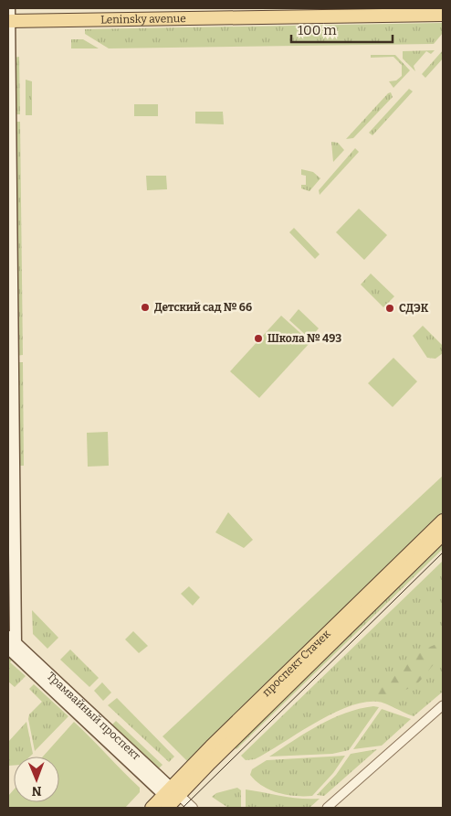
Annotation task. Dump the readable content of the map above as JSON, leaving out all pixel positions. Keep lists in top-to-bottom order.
{
  "streets": {
    "main road": ["Leninsky avenue", "проспект Стачек", "Трамвайный проспект"]
  },
  "crossings": [
    ["проспект Стачек", "Трамвайный проспект"]
  ],
  "places": ["Детский сад № 66", "СДЭК", "Школа № 493"],
  "scale_bar": "100 m",
  "north": "bottom"
}
